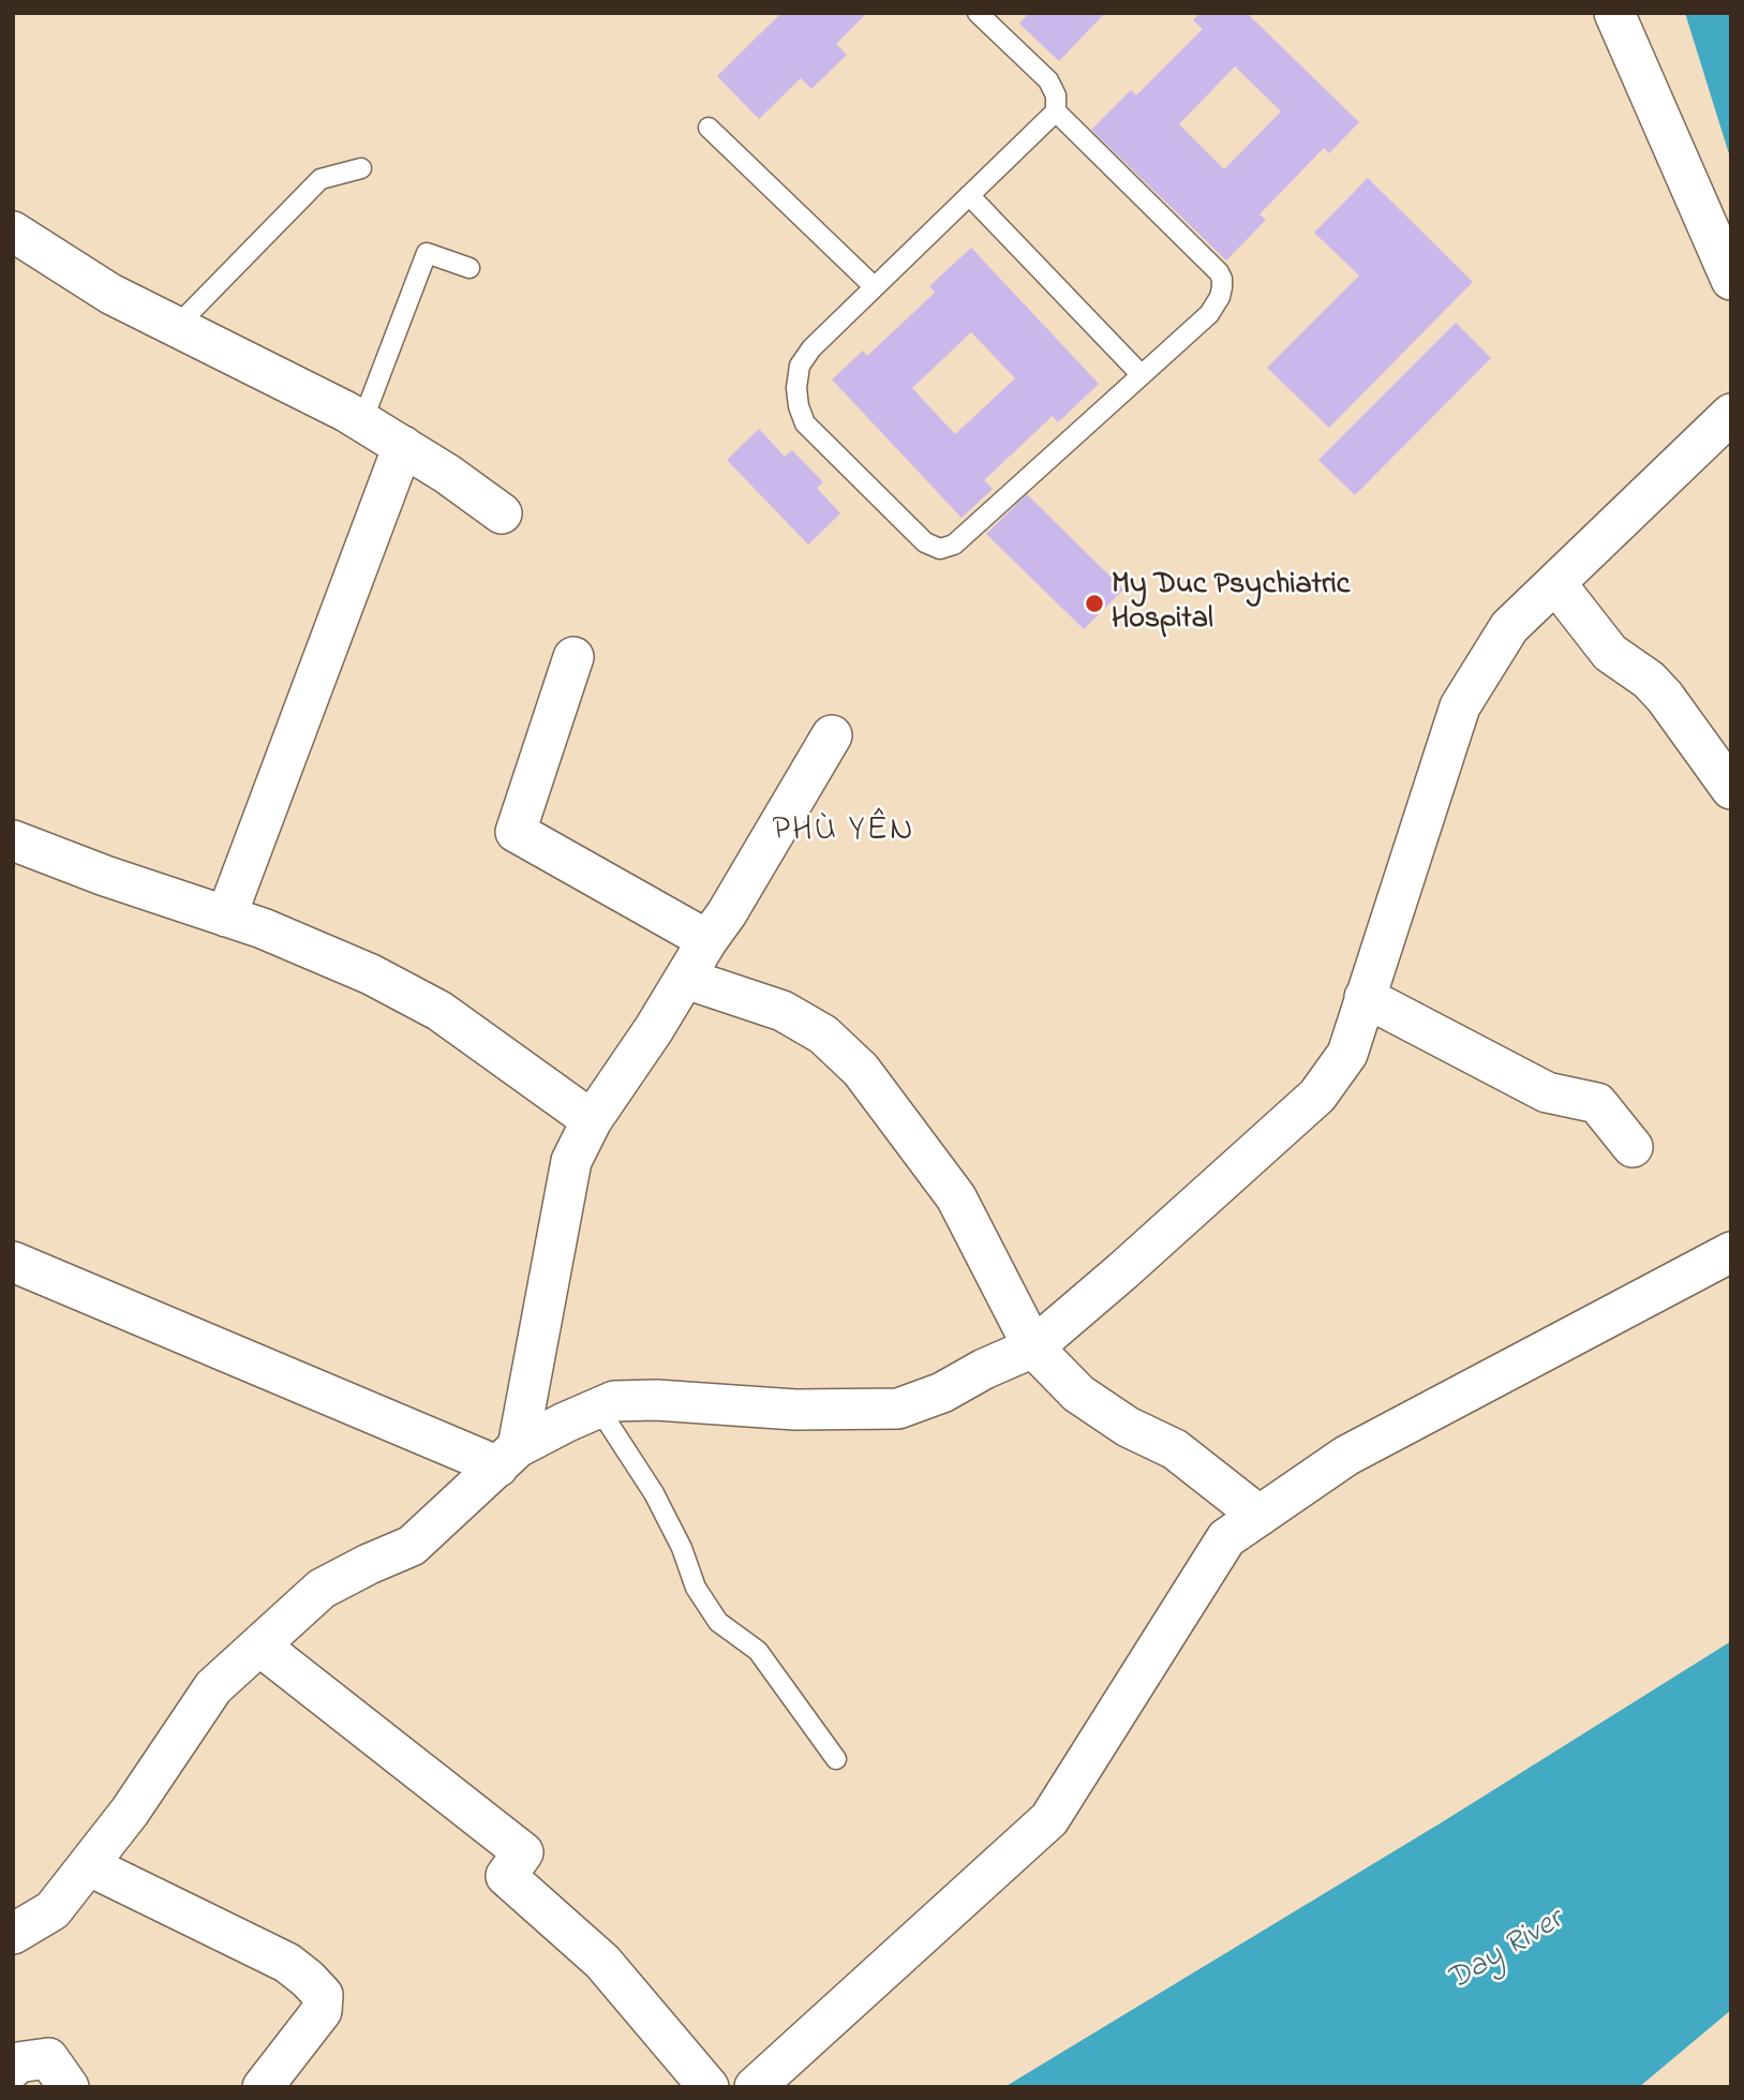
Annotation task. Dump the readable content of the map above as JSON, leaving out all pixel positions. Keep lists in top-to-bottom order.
{
  "districts": ["PHÙ YÊN"],
  "water": ["Day River"],
  "places": ["My Duc Psychiatric Hospital"]
}
